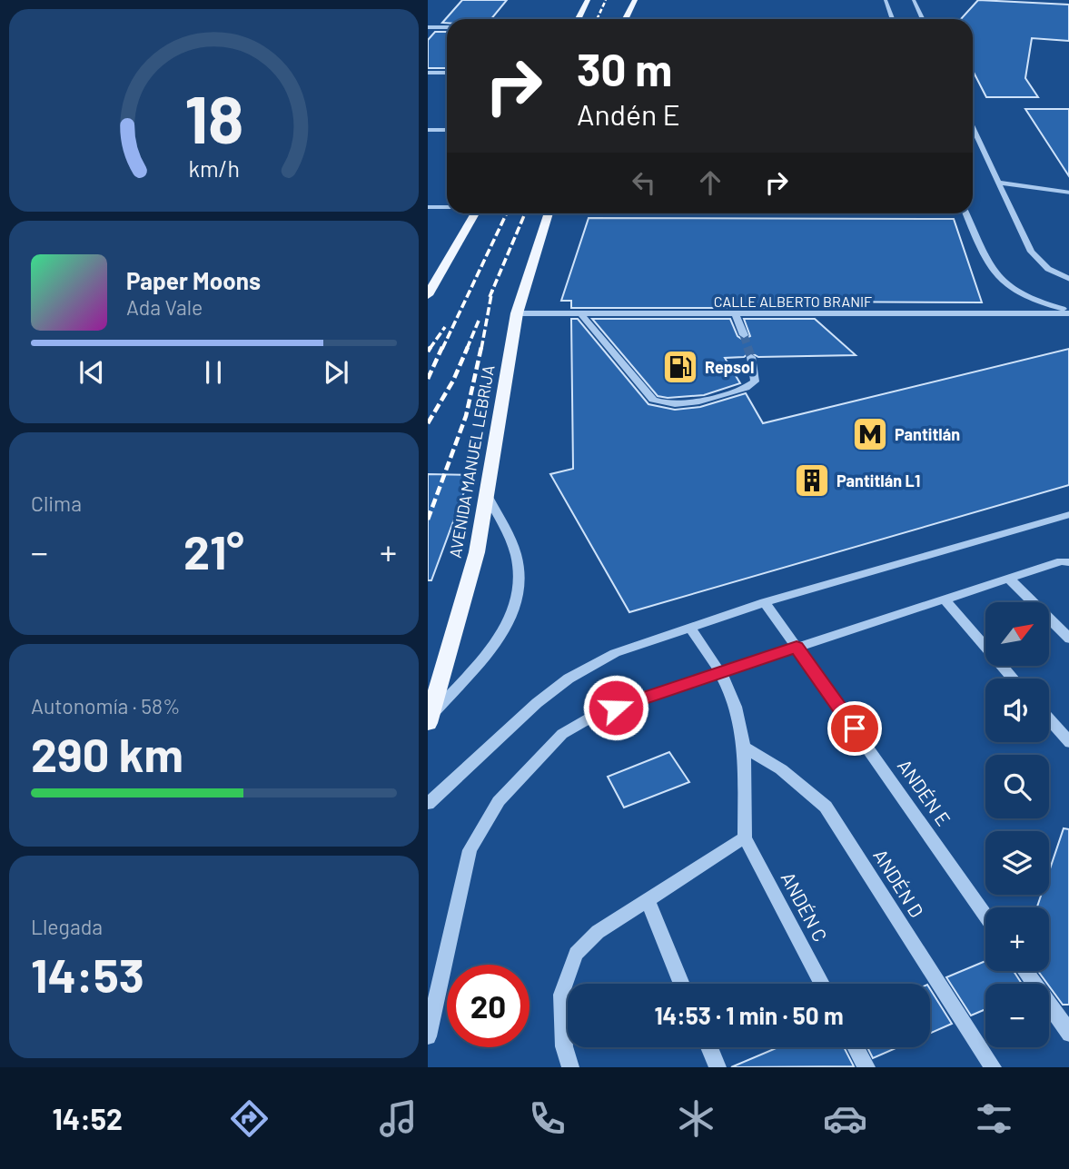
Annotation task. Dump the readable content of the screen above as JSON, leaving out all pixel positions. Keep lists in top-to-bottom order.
{
  "streets": {
    "main road": ["AVENIDA MANUEL LEBRIJA"],
    "street": [
      "CALLE ALBERTO BRANIF",
      "ANDÉN E",
      "ANDÉN D",
      "ANDÉN C"
    ]
  },
  "crossings": [
    ["CALLE ALBERTO BRANIF", "AVENIDA MANUEL LEBRIJA"]
  ],
  "places": {
    "fuel station": ["Repsol"],
    "metro station": ["Pantitlán"],
    "building": ["Pantitlán L1"]
  },
  "north": "top right",
  "page": {
    "turn": ["30 m", "Andén E"],
    "song": ["Paper Moons", "Ada Vale"],
    "tile": [
      "Clima",
      ["Autonomía · 58%", "290 km"],
      ["Llegada", "14:53"]
    ],
    "heat": ["−", "21°", "+"],
    "map_buttons": ["+", "−"],
    "limit": "20",
    "trip": "14:53 · 1 min · 50 m",
    "tabs": "14:52",
    "gauge": ["18", "km/h"]
  }
}
